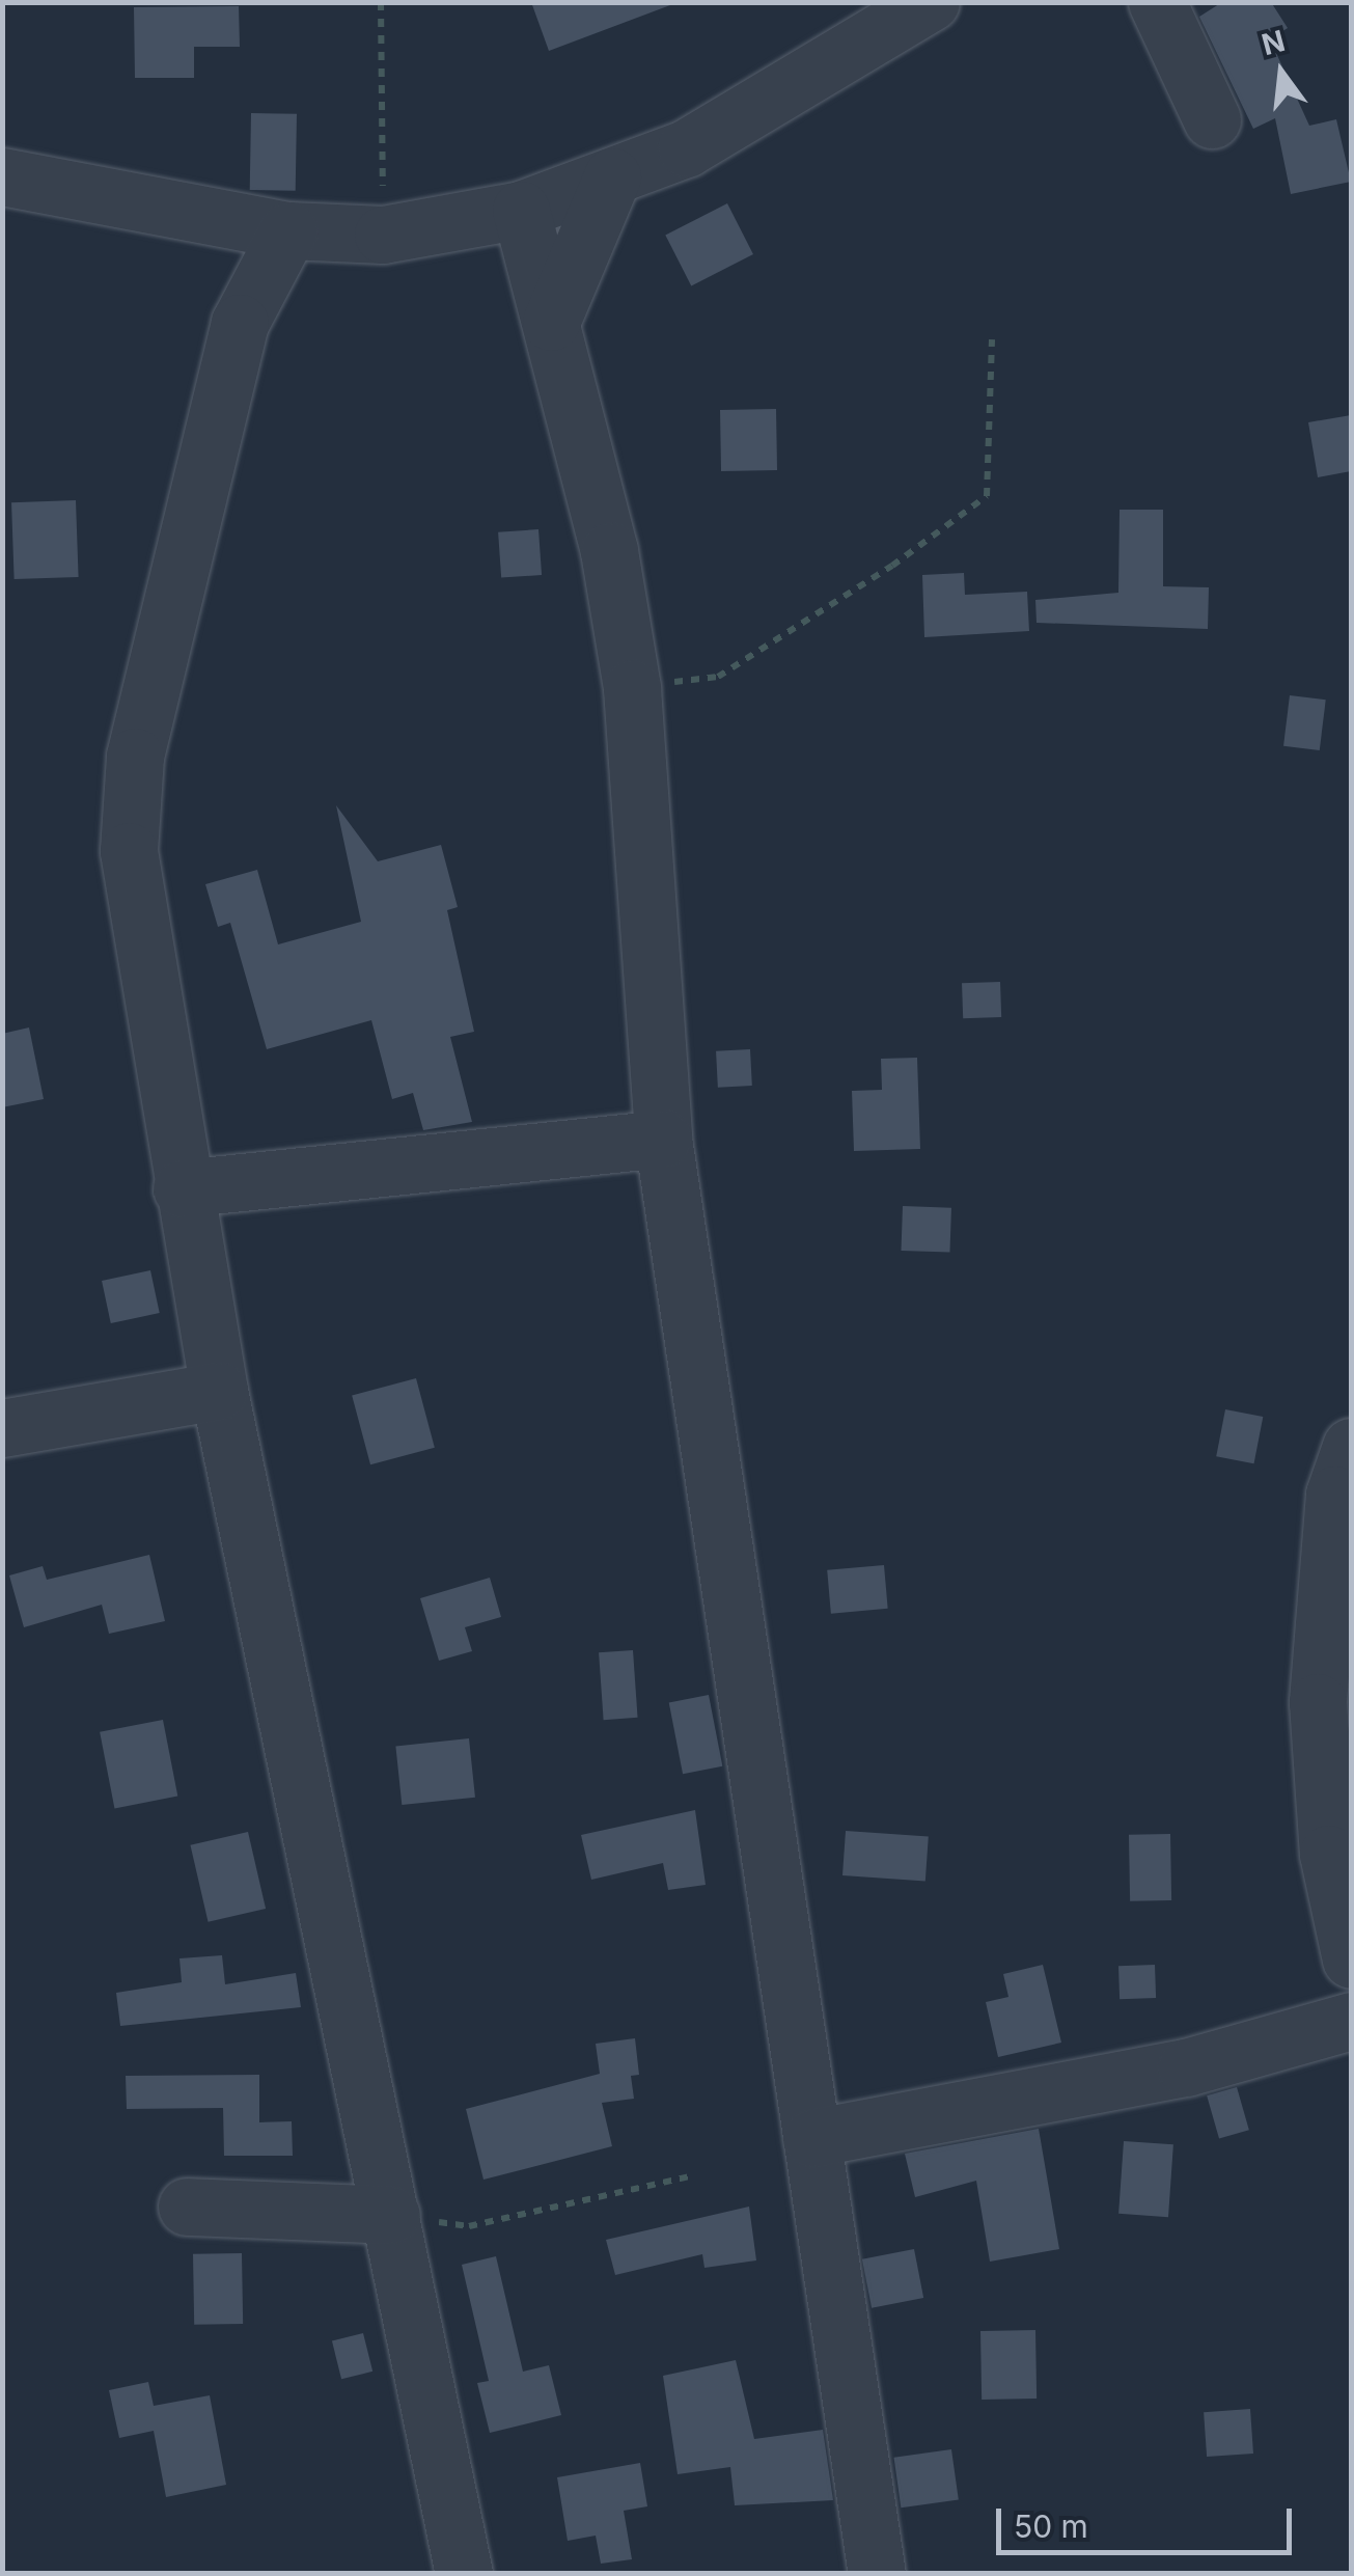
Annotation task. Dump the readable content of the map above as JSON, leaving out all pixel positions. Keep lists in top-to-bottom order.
{
  "scale_bar": "50 m",
  "north": "top"
}
